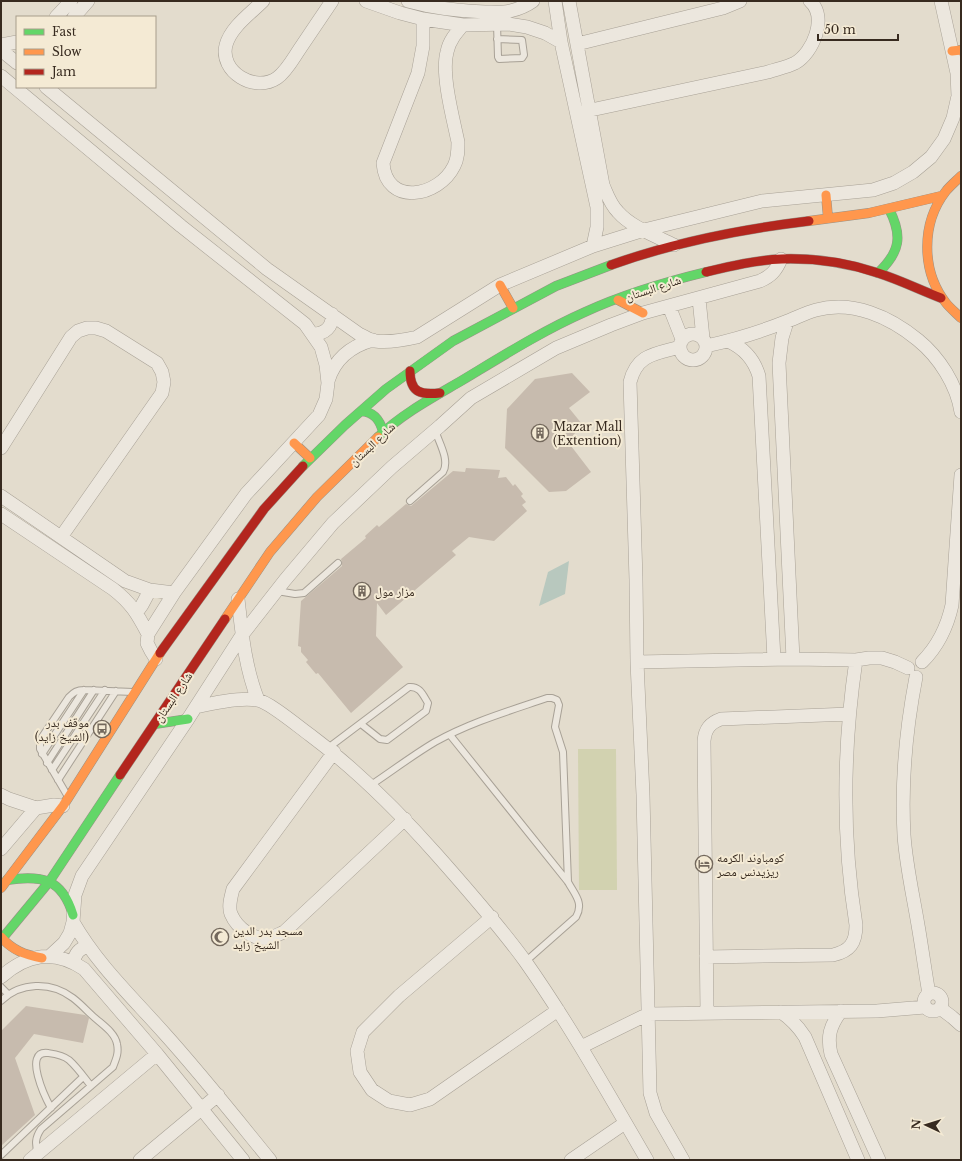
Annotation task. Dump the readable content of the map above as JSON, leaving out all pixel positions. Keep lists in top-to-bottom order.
{
  "streets": {
    "street": ["شارع البستان"]
  },
  "places": {
    "building": ["Mazar Mall (Extention)", "مزار مول"],
    "bus stop": ["موقف بدر (الشيخ زايد)"],
    "hotel": ["كومباوند الكرمه ريزيدنس مصر"],
    "mosque": ["مسجد بدر الدين الشيخ زايد"]
  },
  "legend": ["Fast", "Slow", "Jam"],
  "scale_bar": "50 m",
  "north": "left"
}
